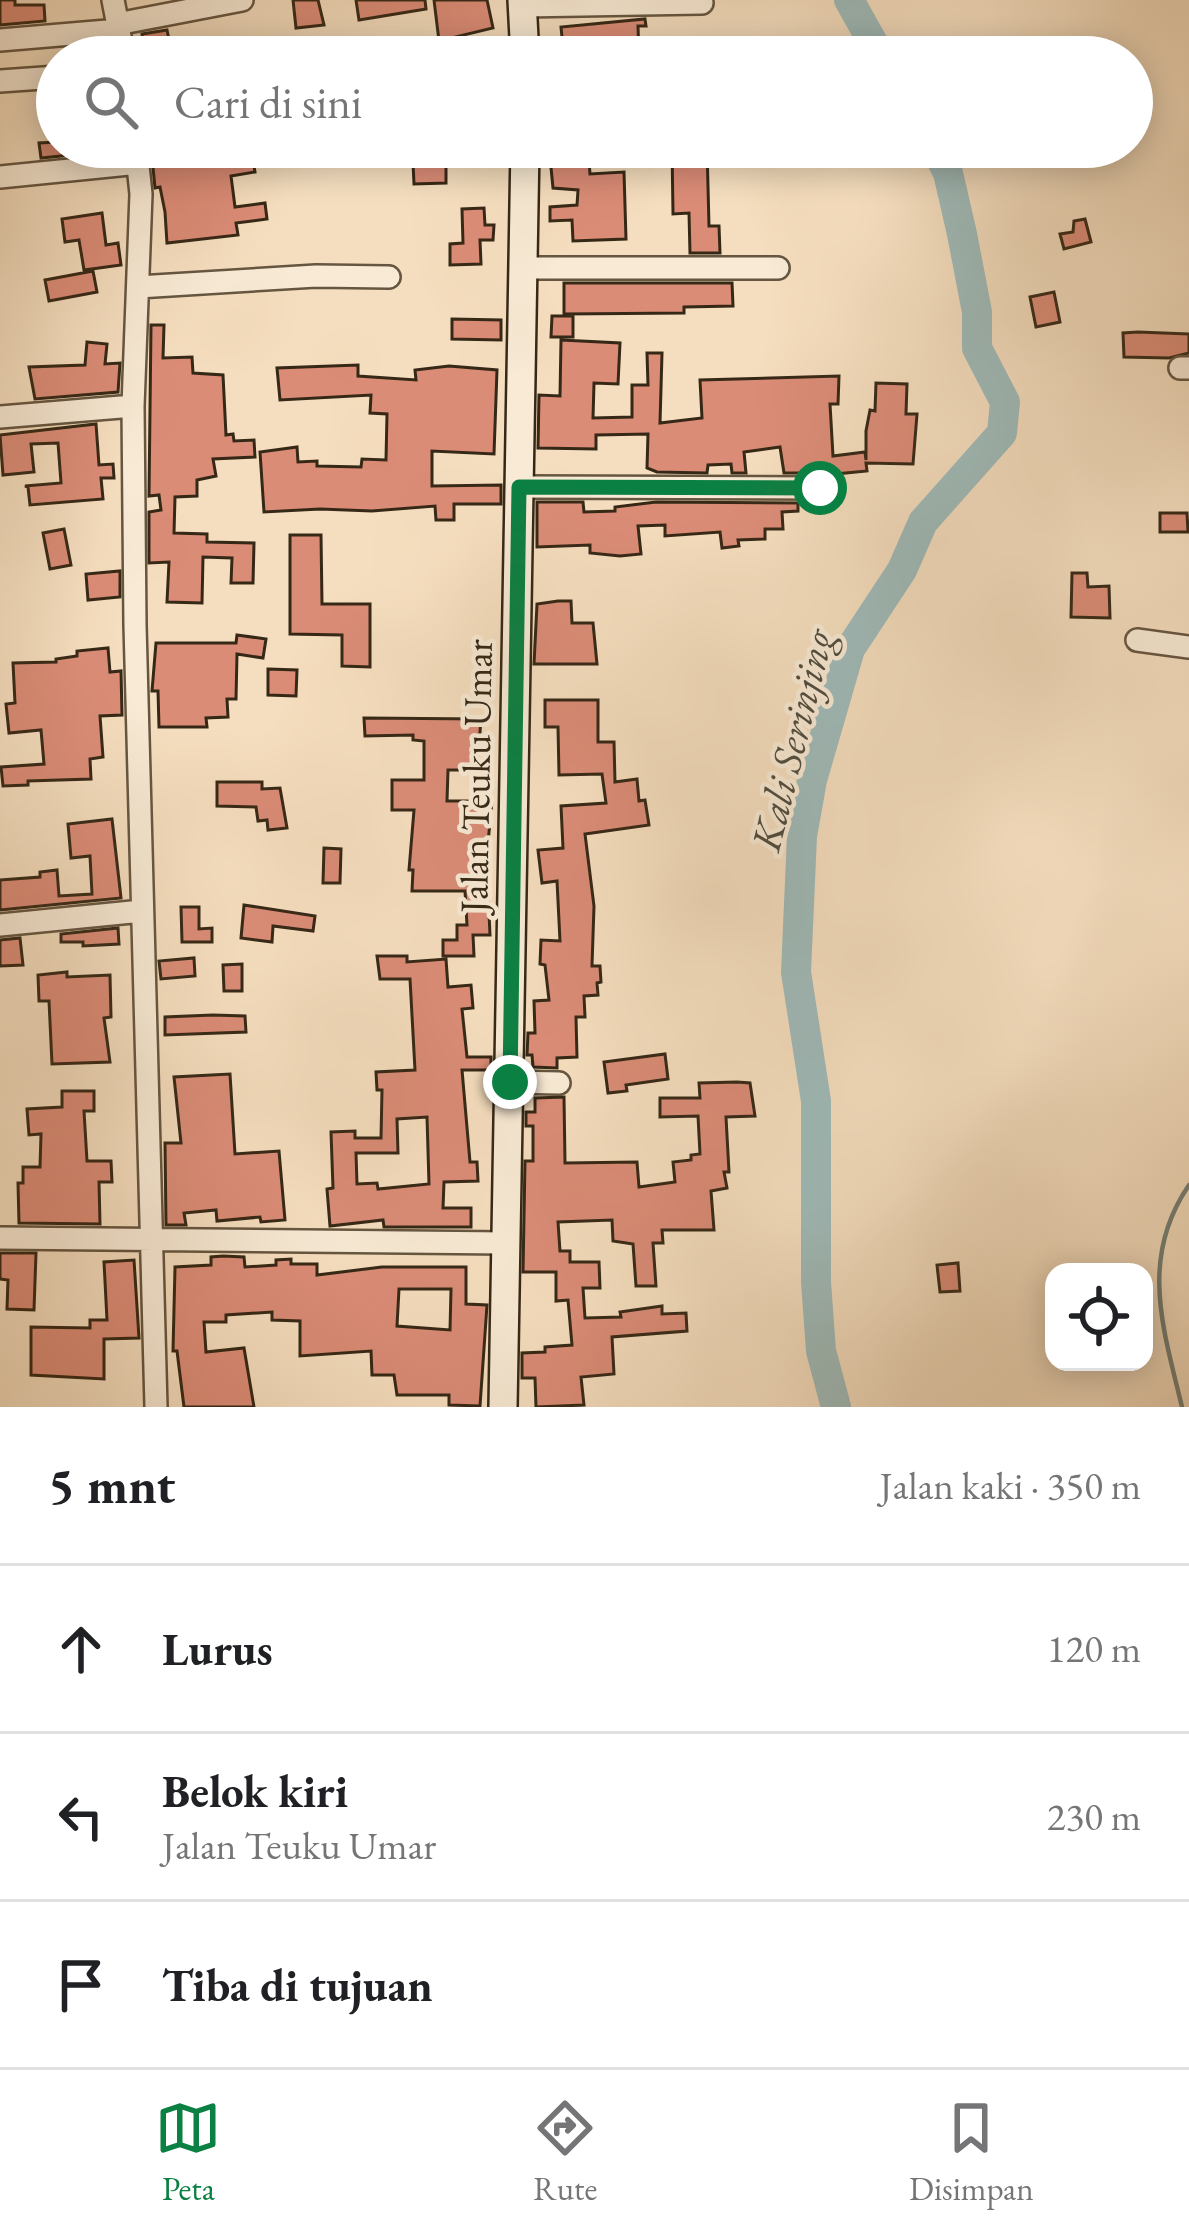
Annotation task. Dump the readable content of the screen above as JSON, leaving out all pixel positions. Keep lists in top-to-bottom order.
{
  "streets": {
    "main road": ["Jalan Teuku Umar"]
  },
  "water": ["Kali Serinjing"],
  "page": {
    "search": "Cari di sini",
    "heading": ["5 mnt", "Jalan kaki · 350 m"],
    "list": [
      ["Lurus", "120 m"],
      ["Belok kiri", "Jalan Teuku Umar", "230 m"],
      "Tiba di tujuan"
    ],
    "nav": ["Peta", "Rute", "Disimpan"]
  }
}
